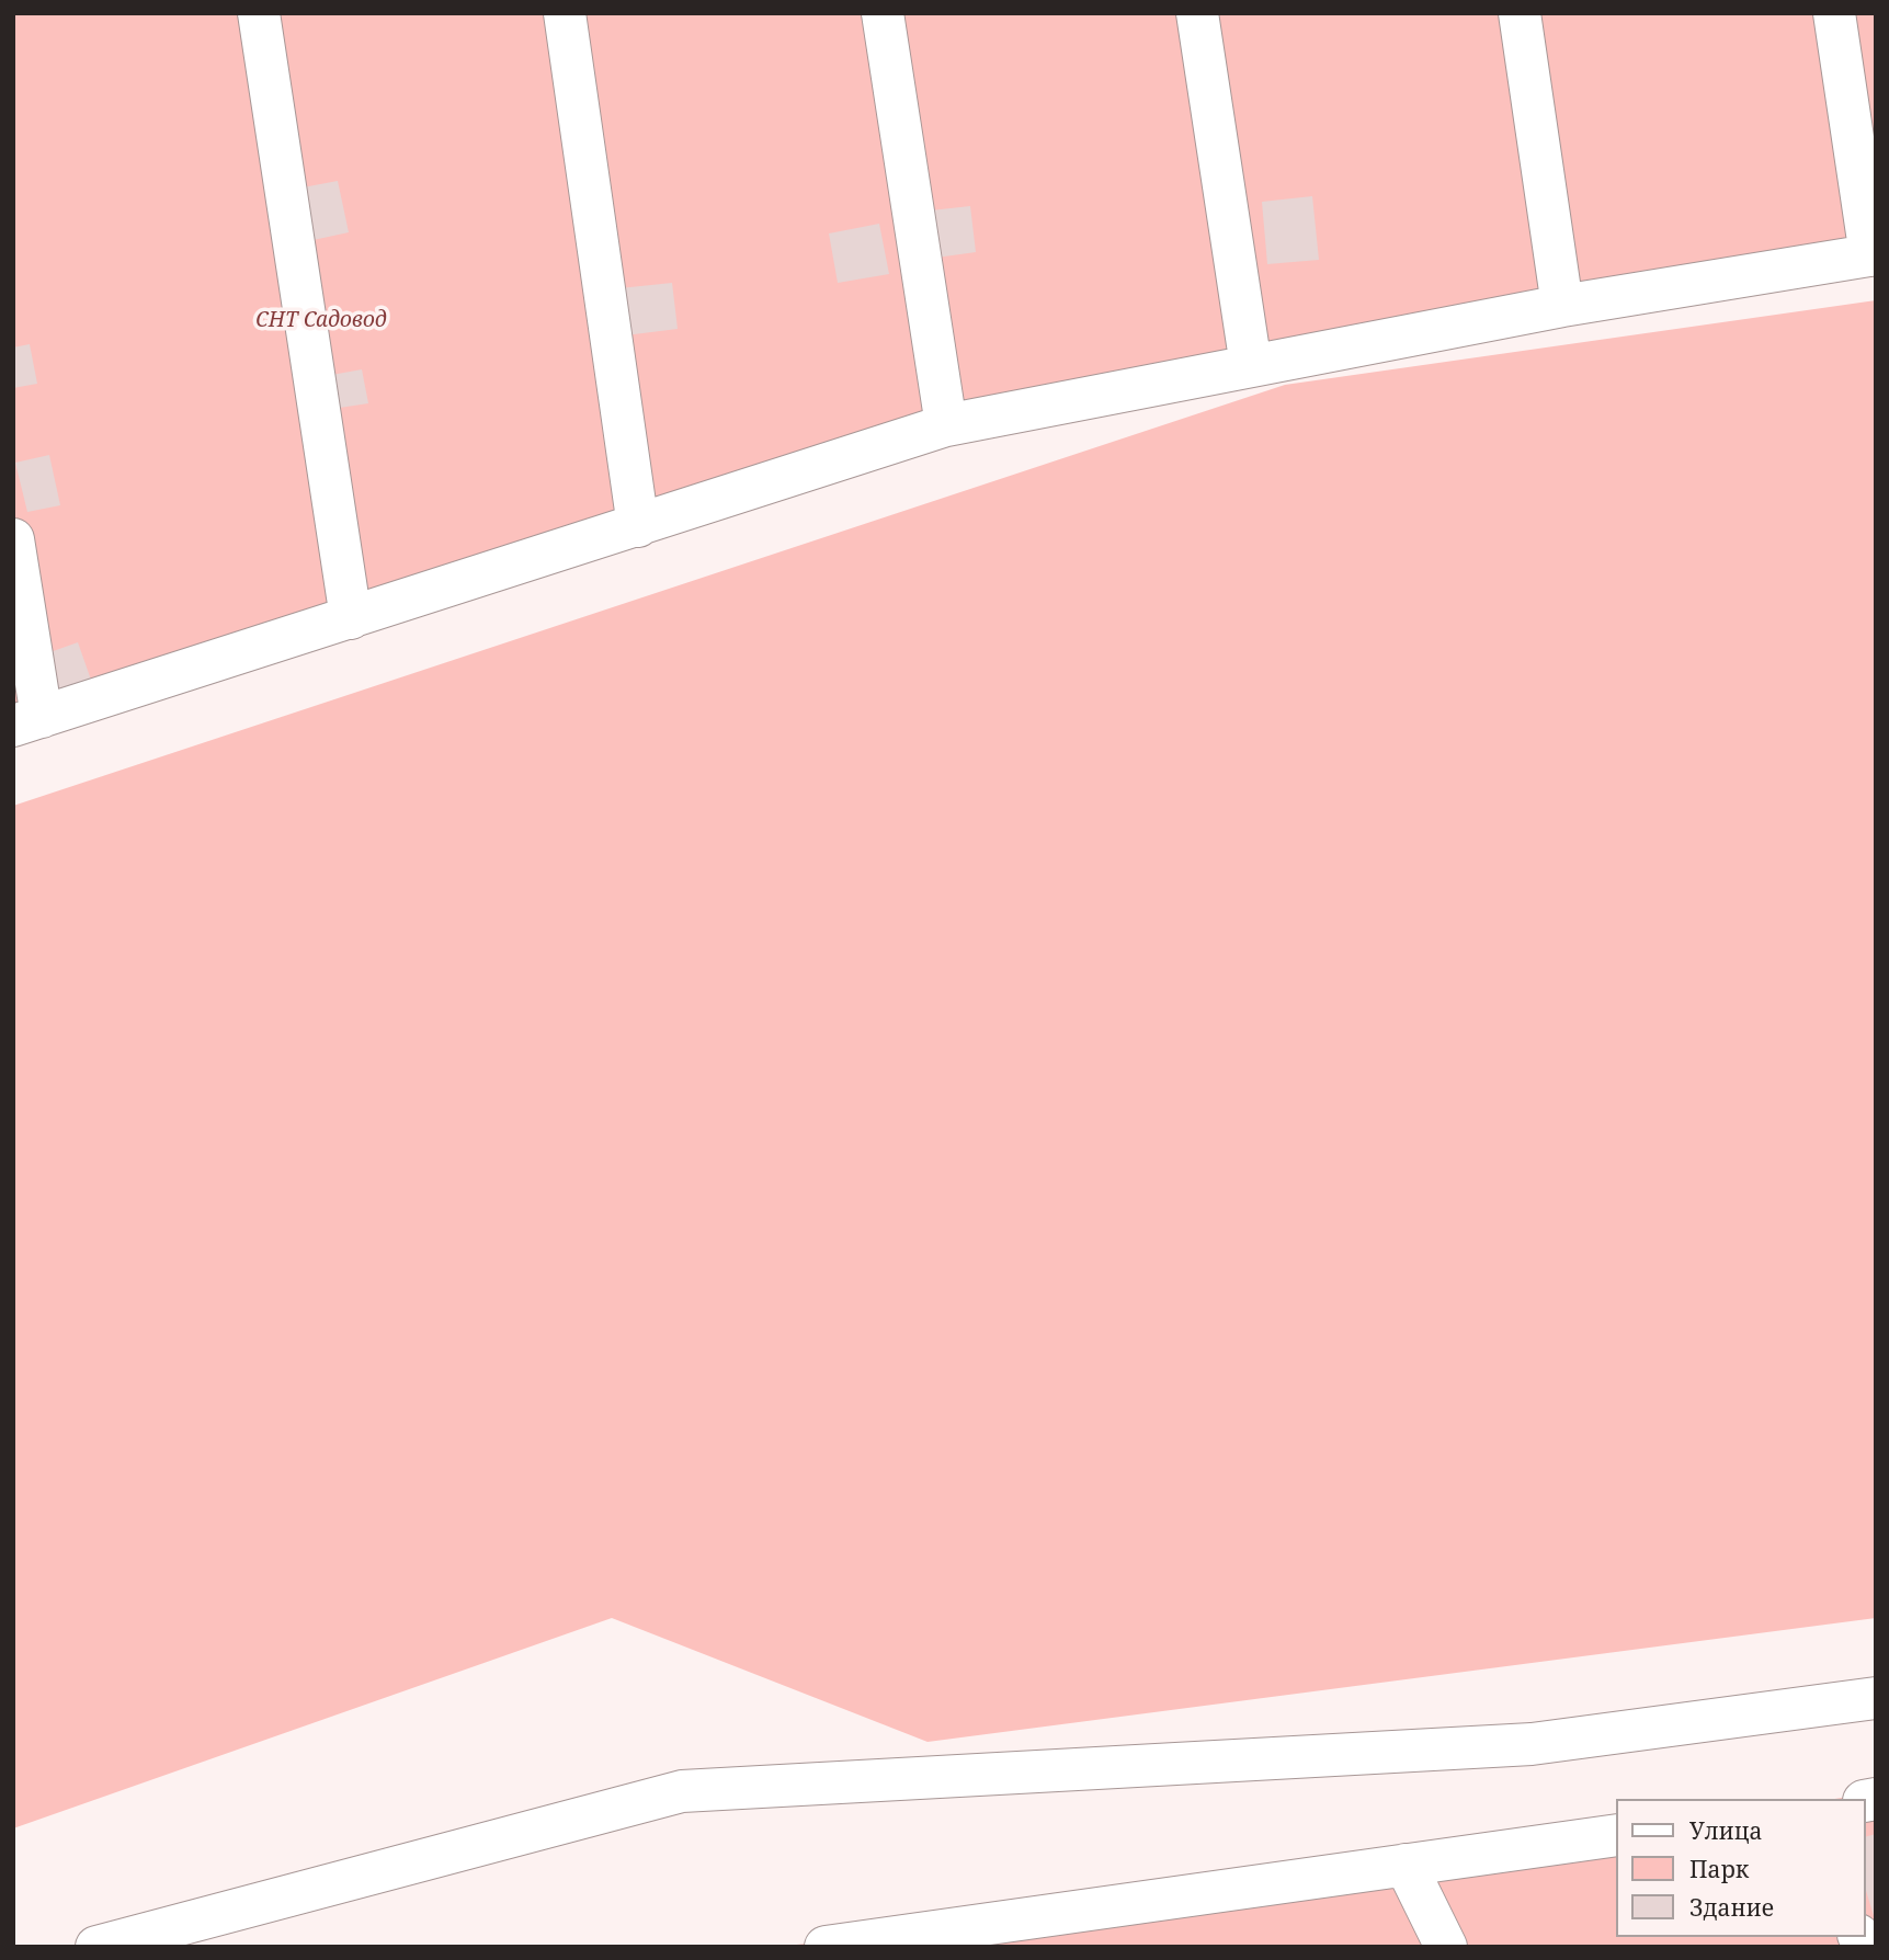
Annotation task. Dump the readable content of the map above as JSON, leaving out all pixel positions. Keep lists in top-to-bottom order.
{
  "parks": ["СНТ Садовод"],
  "legend": ["Улица", "Парк", "Здание"]
}
